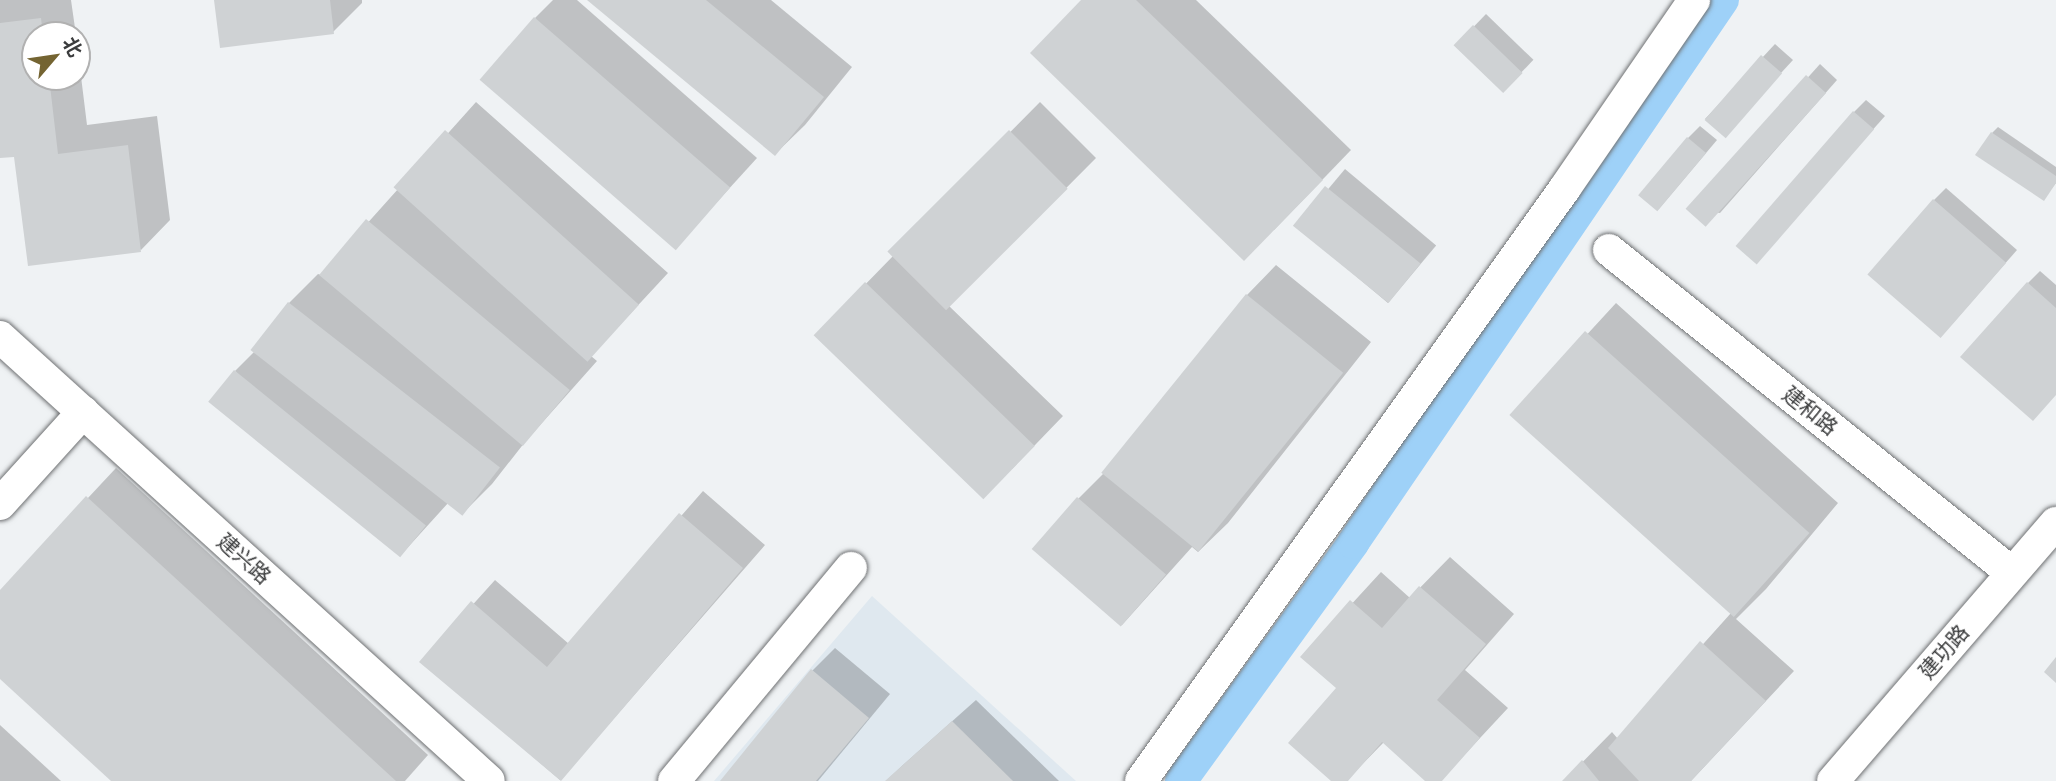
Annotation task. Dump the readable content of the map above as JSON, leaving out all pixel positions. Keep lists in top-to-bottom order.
{
  "streets": {
    "street": ["建和路", "建兴路", "建功路"]
  },
  "crossings": [
    ["建和路", "建功路"]
  ],
  "north": "top right"
}
